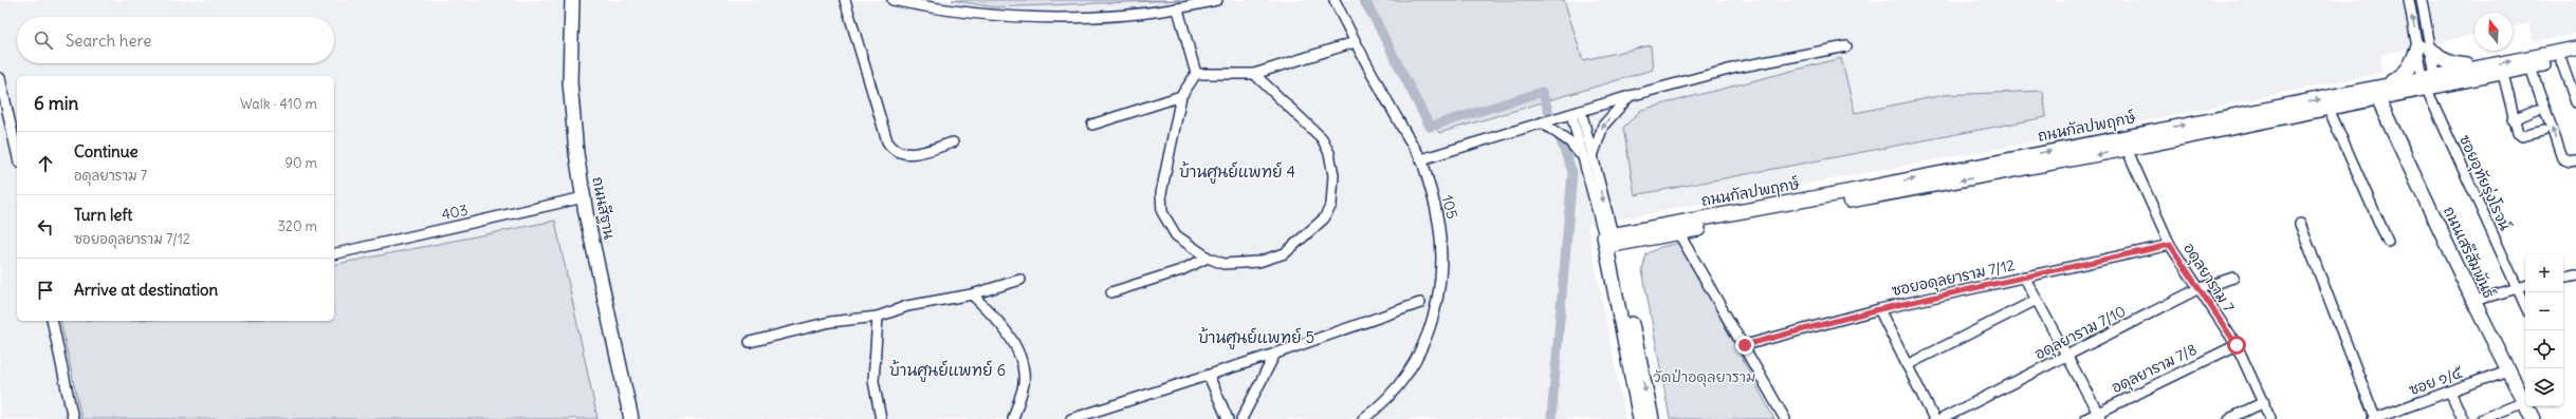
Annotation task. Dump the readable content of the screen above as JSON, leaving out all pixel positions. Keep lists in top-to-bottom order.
{
  "streets": {
    "main road": ["ถนนกัลปพฤกษ์", "ถนนสีฐาน", "ถนนเสรีสัมพันธ์"],
    "street": [
      "ซอยอุทัยรุ่งโรจน์",
      "105",
      "403",
      "ซอยอดุลยาราม 7/12",
      "อดุลยาราม 7",
      "อดุลยาราม 7/10",
      "อดุลยาราม 7/8",
      "ซอย ๑/๕"
    ]
  },
  "crossings": [
    ["ถนนกัลปพฤกษ์", "ซอยอุทัยรุ่งโรจน์"],
    ["ถนนกัลปพฤกษ์", "ถนนเสรีสัมพันธ์"],
    ["ถนนกัลปพฤกษ์", "อดุลยาราม 7"],
    ["ถนนสีฐาน", "403"],
    ["ถนนเสรีสัมพันธ์", "ซอย ๑/๕"],
    ["ซอยอดุลยาราม 7/12", "อดุลยาราม 7"],
    ["อดุลยาราม 7", "อดุลยาราม 7/10"],
    ["อดุลยาราม 7", "อดุลยาราม 7/8"]
  ],
  "districts": ["บ้านศูนย์แพทย์ 4", "บ้านศูนย์แพทย์ 5", "บ้านศูนย์แพทย์ 6"],
  "parks": ["วัดป่าอดุลยาราม"],
  "north": "top",
  "page": {
    "search": "Search here",
    "heading": ["6 min", "Walk · 410 m"],
    "list": [
      ["Continue", "อดุลยาราม 7", "90 m"],
      ["Turn left", "ซอยอดุลยาราม 7/12", "320 m"],
      "Arrive at destination"
    ],
    "map_buttons": ["+", "−"]
  }
}
